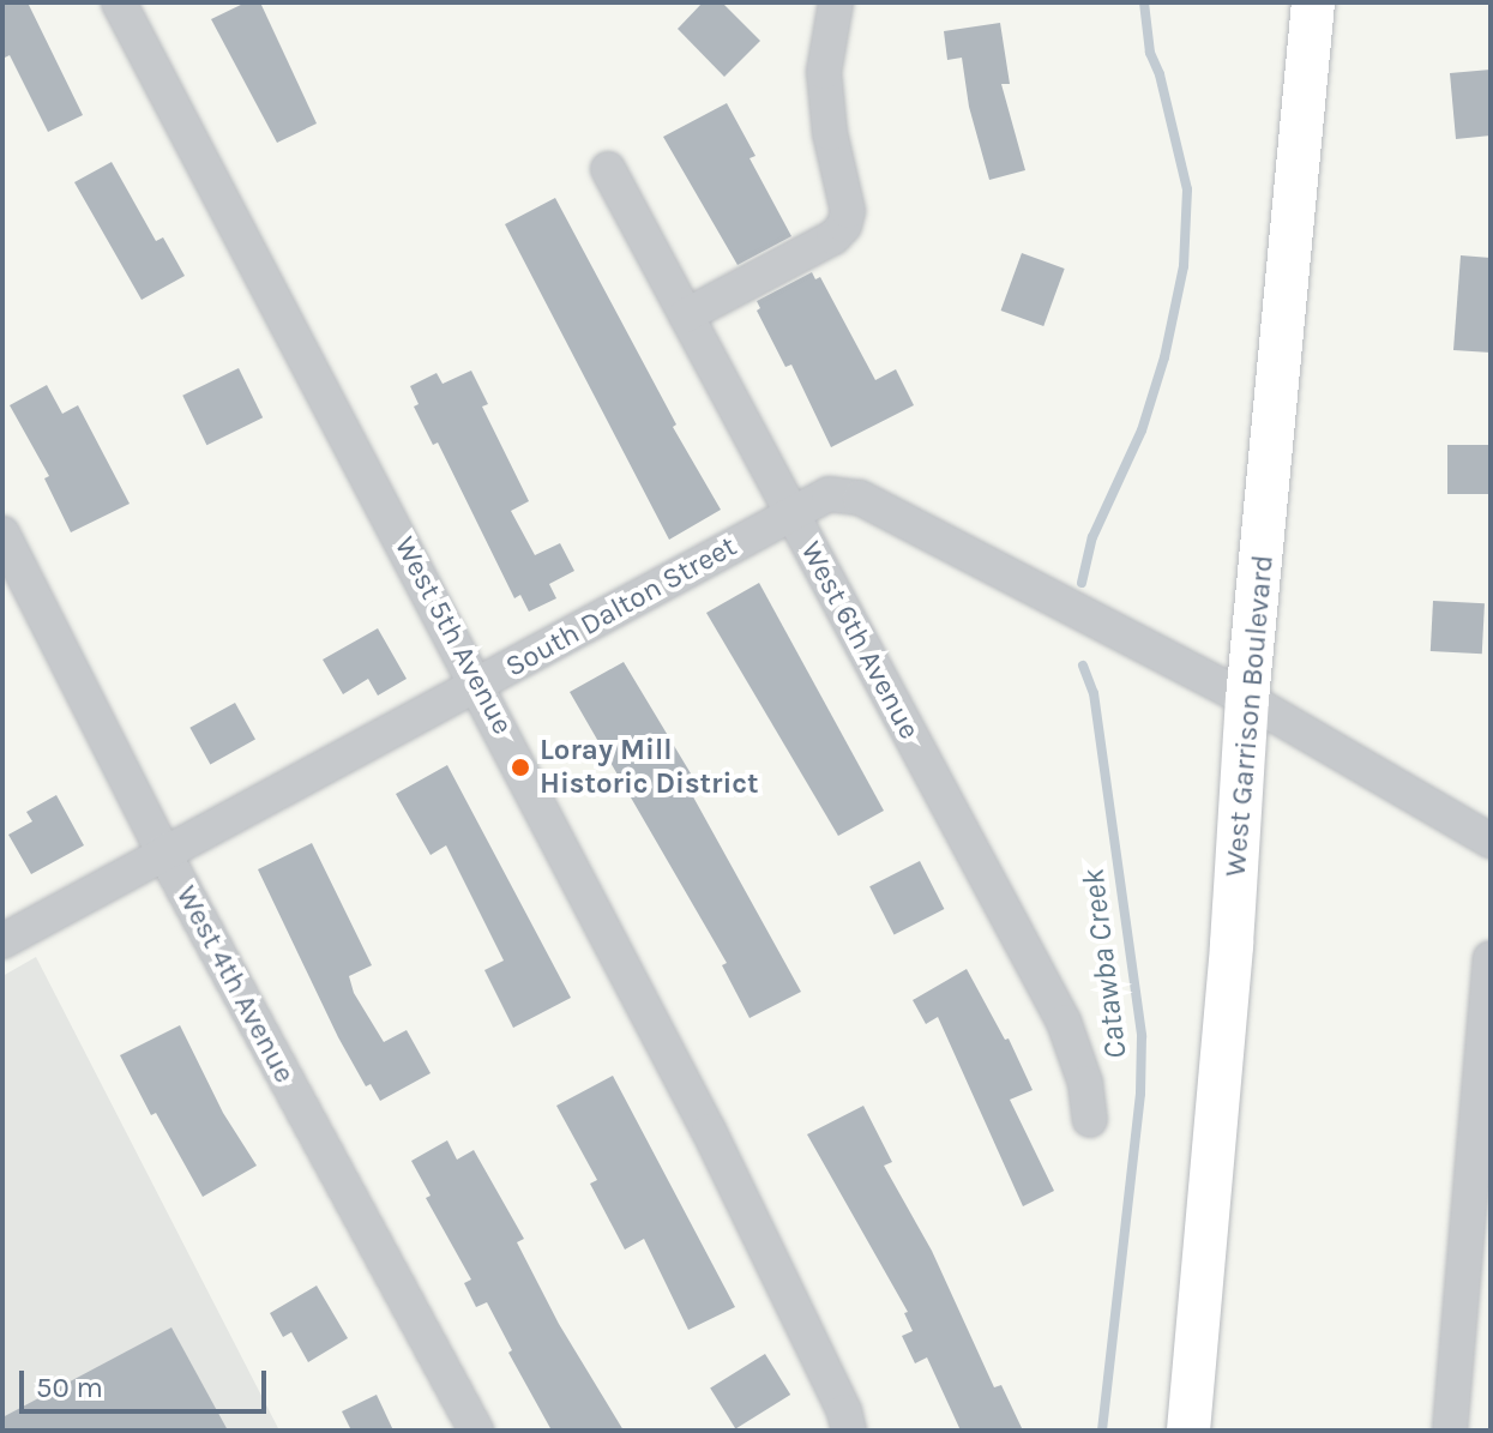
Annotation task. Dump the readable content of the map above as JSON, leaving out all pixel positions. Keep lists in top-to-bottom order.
{
  "streets": {
    "main road": ["West Garrison Boulevard"],
    "street": [
      "South Dalton Street",
      "West 5th Avenue",
      "West 6th Avenue",
      "West 4th Avenue"
    ]
  },
  "crossings": [
    ["South Dalton Street", "West 5th Avenue"],
    ["South Dalton Street", "West 6th Avenue"],
    ["South Dalton Street", "West Garrison Boulevard"],
    ["South Dalton Street", "West 4th Avenue"]
  ],
  "water": ["Catawba Creek"],
  "places": ["Loray Mill Historic District"],
  "scale_bar": "50 m"
}
